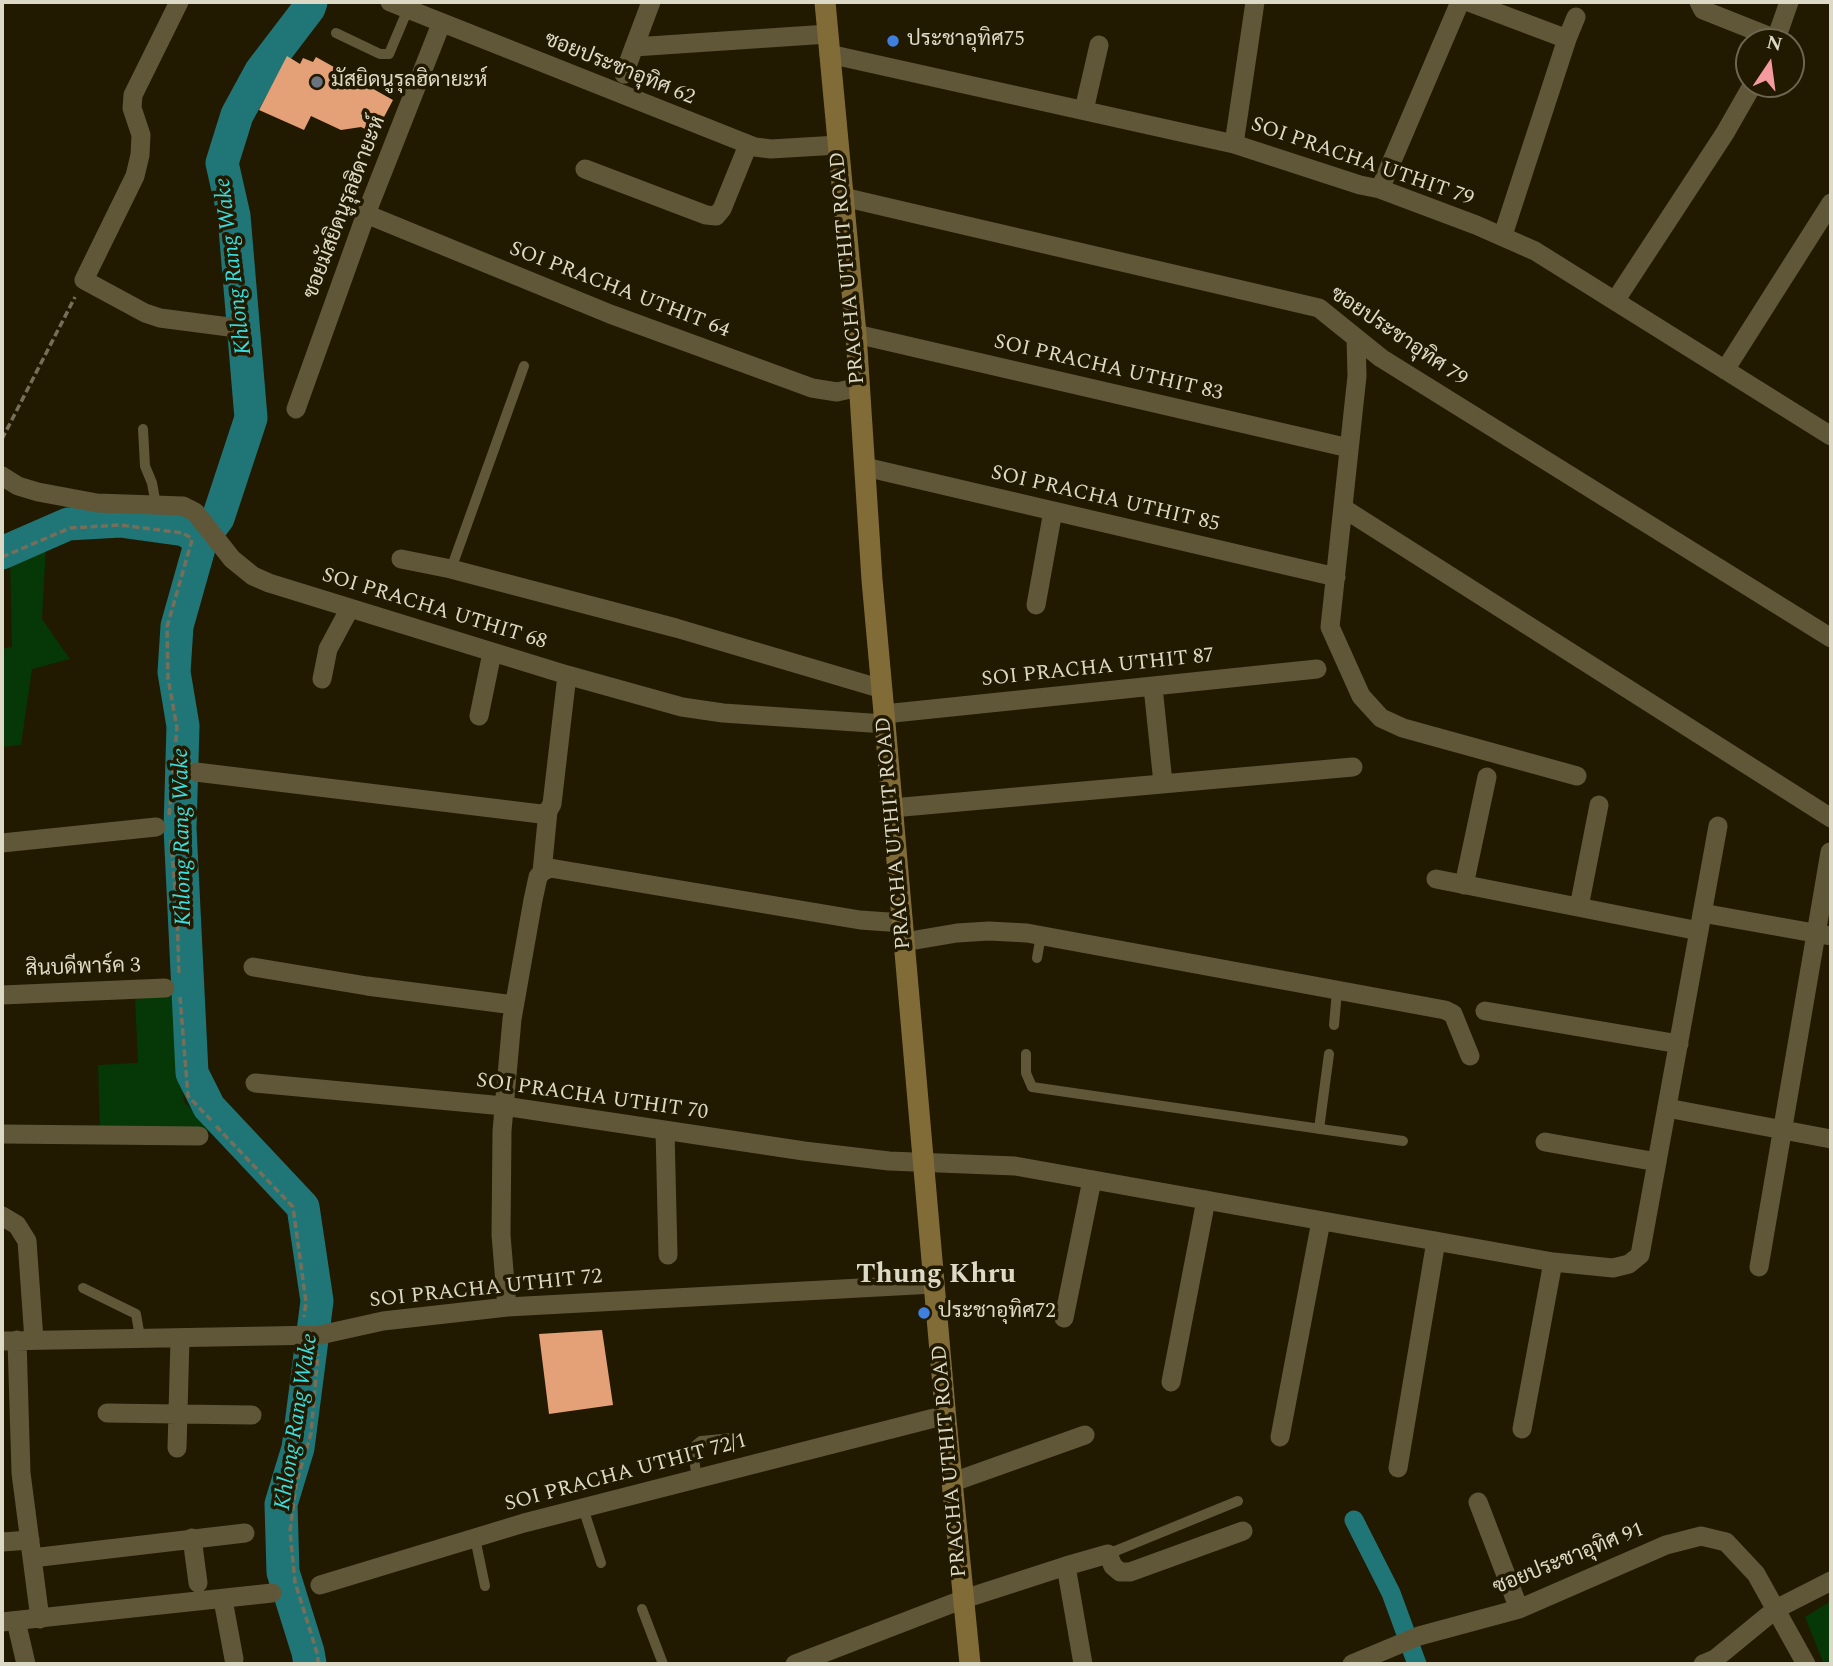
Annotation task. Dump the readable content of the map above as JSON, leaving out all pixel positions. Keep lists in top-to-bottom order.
{
  "streets": {
    "main road": ["PRACHA UTHIT ROAD"],
    "street": [
      "ซอยประชาอุทิศ 62",
      "SOI PRACHA UTHIT 79",
      "ซอยมัสยิดนูรุลฮิดายะห์",
      "SOI PRACHA UTHIT 64",
      "ซอยประชาอุทิศ 79",
      "SOI PRACHA UTHIT 83",
      "SOI PRACHA UTHIT 85",
      "SOI PRACHA UTHIT 68",
      "SOI PRACHA UTHIT 87",
      "สินบดีพาร์ค 3",
      "SOI PRACHA UTHIT 70",
      "SOI PRACHA UTHIT 72",
      "SOI PRACHA UTHIT 72/1",
      "ซอยประชาอุทิศ 91"
    ]
  },
  "crossings": [
    ["ซอยประชาอุทิศ 62", "ซอยมัสยิดนูรุลฮิดายะห์"],
    ["ซอยประชาอุทิศ 62", "PRACHA UTHIT ROAD"],
    ["SOI PRACHA UTHIT 79", "PRACHA UTHIT ROAD"],
    ["ซอยมัสยิดนูรุลฮิดายะห์", "SOI PRACHA UTHIT 64"],
    ["PRACHA UTHIT ROAD", "SOI PRACHA UTHIT 64"],
    ["PRACHA UTHIT ROAD", "ซอยประชาอุทิศ 79"],
    ["PRACHA UTHIT ROAD", "SOI PRACHA UTHIT 83"],
    ["PRACHA UTHIT ROAD", "SOI PRACHA UTHIT 85"],
    ["PRACHA UTHIT ROAD", "SOI PRACHA UTHIT 68"],
    ["PRACHA UTHIT ROAD", "SOI PRACHA UTHIT 87"],
    ["PRACHA UTHIT ROAD", "SOI PRACHA UTHIT 70"],
    ["PRACHA UTHIT ROAD", "SOI PRACHA UTHIT 72"],
    ["PRACHA UTHIT ROAD", "SOI PRACHA UTHIT 72/1"],
    ["SOI PRACHA UTHIT 68", "SOI PRACHA UTHIT 87"]
  ],
  "districts": ["Thung Khru"],
  "water": ["Khlong Rang Wake"],
  "places": ["ประชาอุทิศ75", "มัสยิดนูรุลฮิดายะห์", "ประชาอุทิศ72"],
  "north": "top"
}
